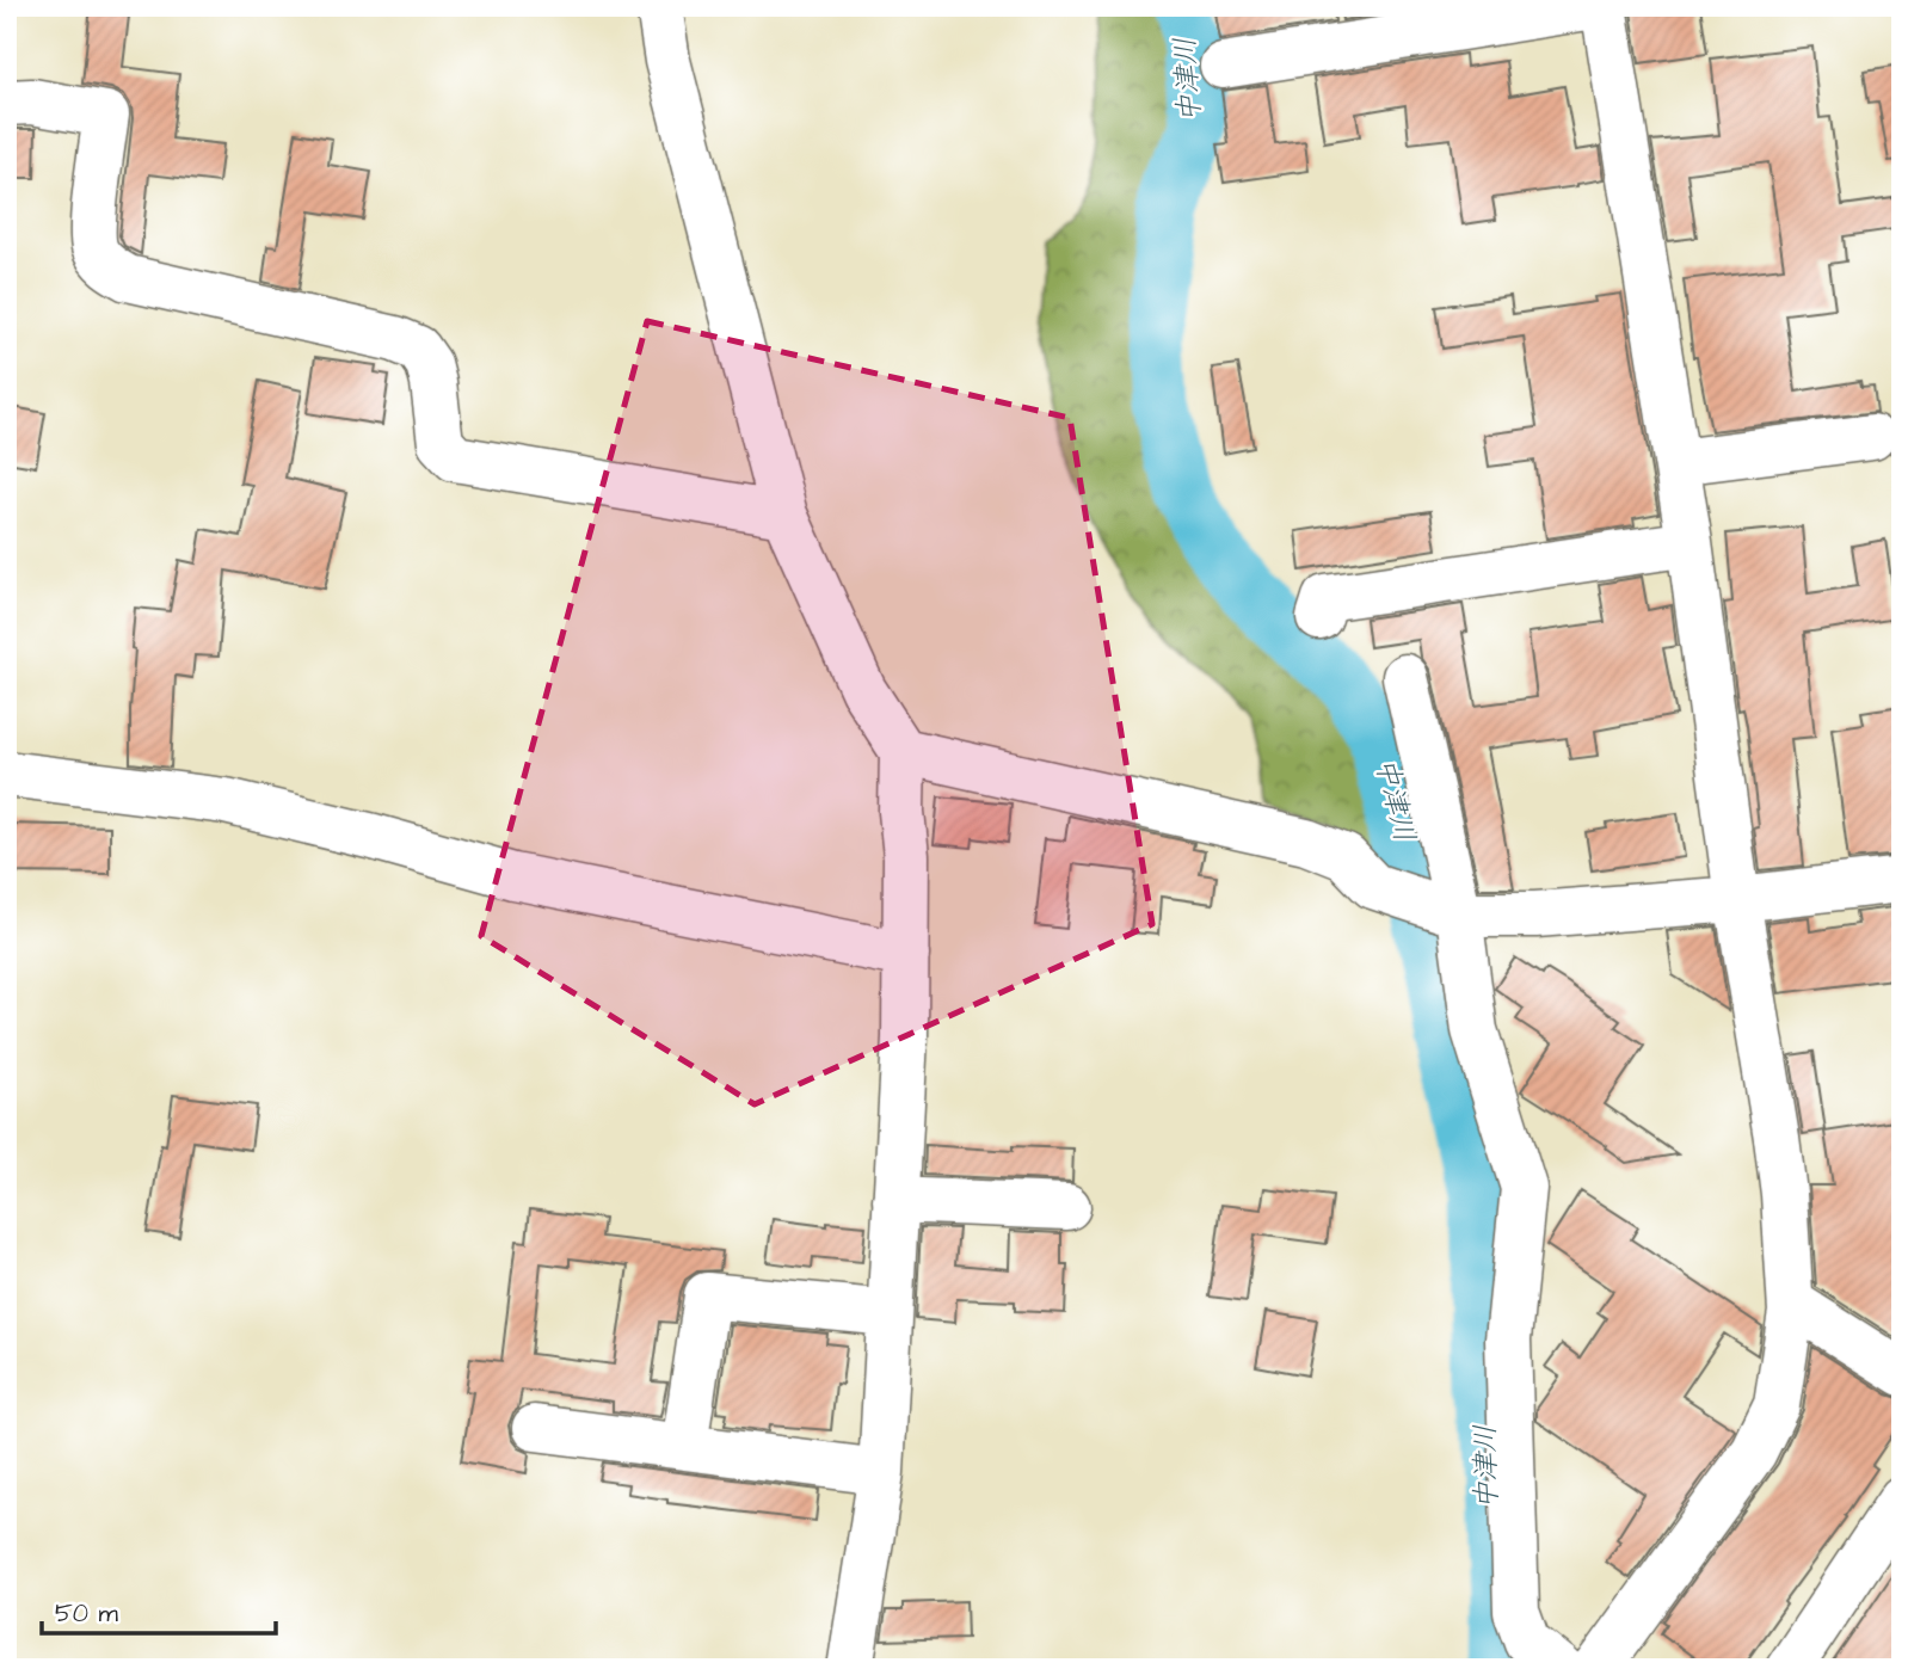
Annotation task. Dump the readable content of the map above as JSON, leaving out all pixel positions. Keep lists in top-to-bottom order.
{
  "water": ["中津川"],
  "scale_bar": "50 m"
}
